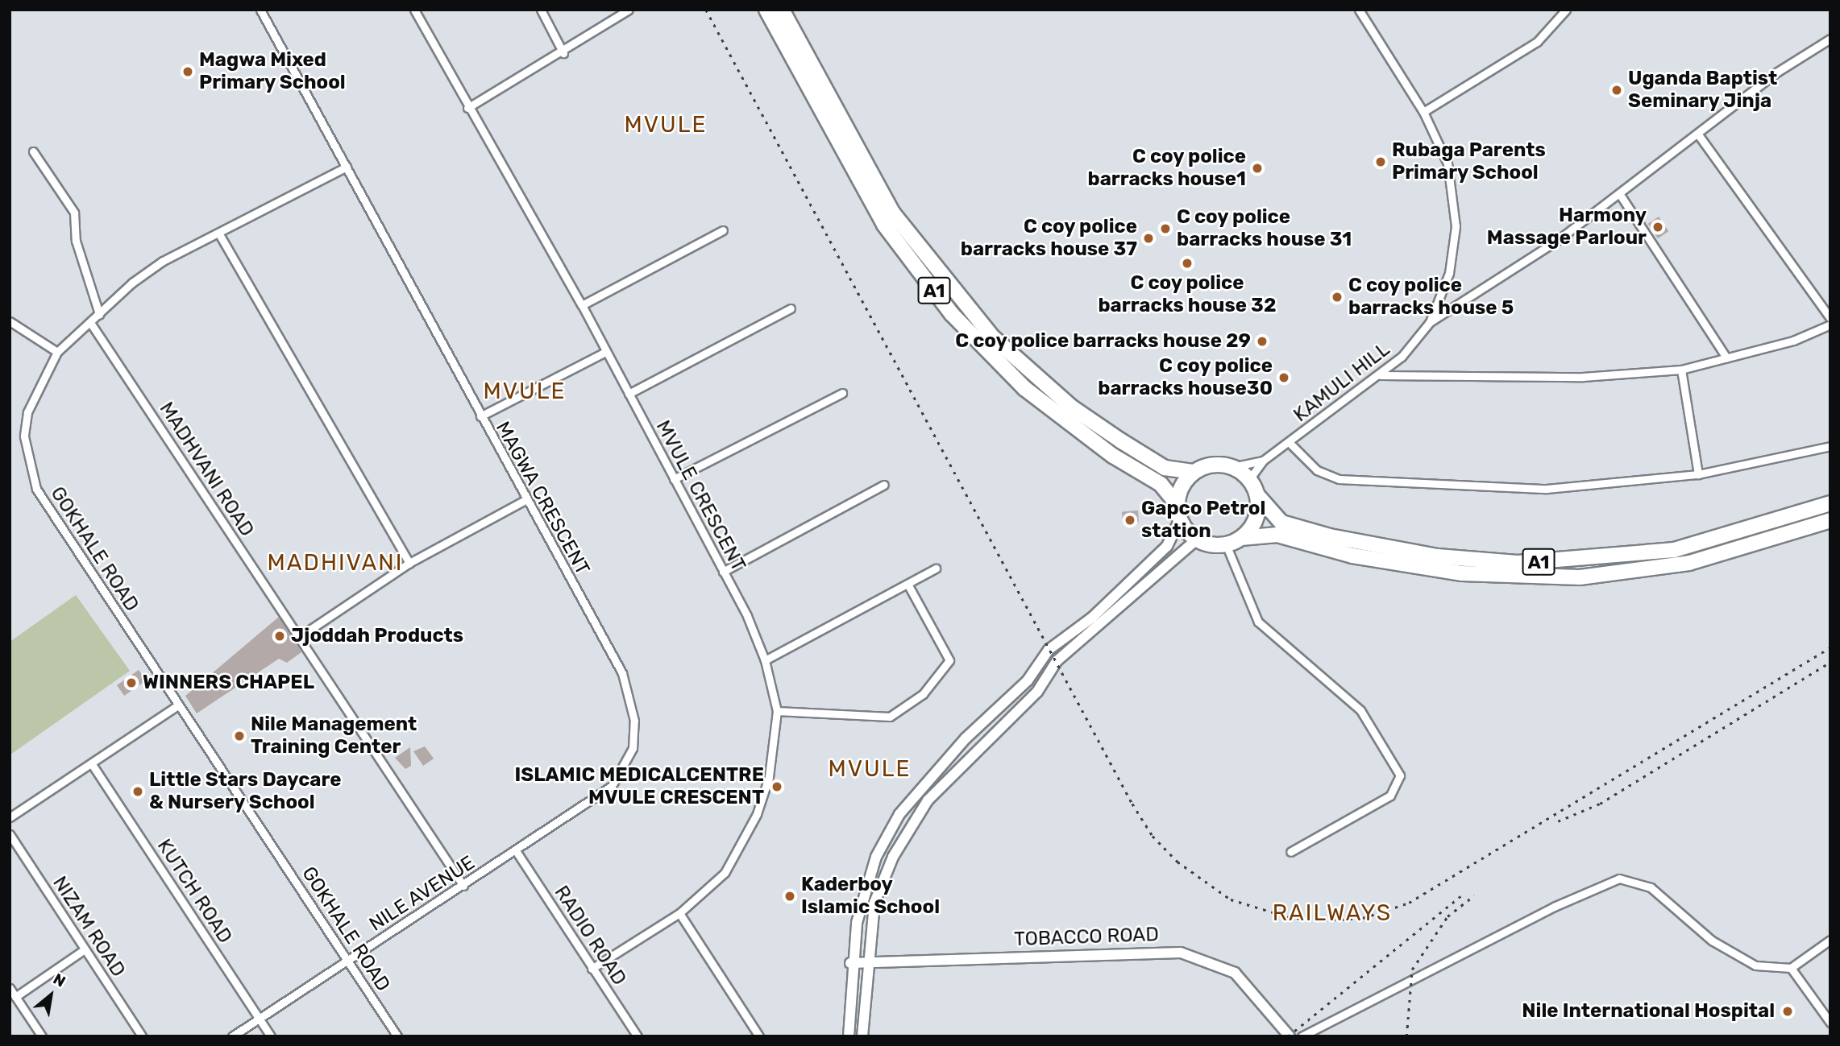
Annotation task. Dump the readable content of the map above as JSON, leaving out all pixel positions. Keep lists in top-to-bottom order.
{
  "streets": {
    "highway": ["A1"],
    "street": [
      "KAMULI HILL",
      "MADHVANI ROAD",
      "MVULE CRESCENT",
      "MAGWA CRESCENT",
      "GOKHALE ROAD",
      "KUTCH ROAD",
      "NILE AVENUE",
      "NIZAM ROAD",
      "RADIO ROAD",
      "TOBACCO ROAD"
    ]
  },
  "crossings": [
    ["A1", "KAMULI HILL"],
    ["MADHVANI ROAD", "GOKHALE ROAD"],
    ["MADHVANI ROAD", "NILE AVENUE"],
    ["MVULE CRESCENT", "RADIO ROAD"],
    ["MAGWA CRESCENT", "GOKHALE ROAD"],
    ["MAGWA CRESCENT", "NILE AVENUE"],
    ["MAGWA CRESCENT", "RADIO ROAD"],
    ["GOKHALE ROAD", "NILE AVENUE"],
    ["KUTCH ROAD", "NILE AVENUE"],
    ["NILE AVENUE", "RADIO ROAD"]
  ],
  "districts": [
    "MVULE",
    "MVULE",
    "MADHIVANI",
    "MVULE",
    "RAILWAYS"
  ],
  "places": [
    "Magwa Mixed Primary School",
    "Uganda Baptist Seminary Jinja",
    "Rubaga Parents Primary School",
    "C coy police barracks house1",
    "Harmony Massage Parlour",
    "C coy police barracks house 31",
    "C coy police barracks house 37",
    "C coy police barracks house 32",
    "C coy police barracks house 5",
    "C coy police barracks house 29",
    "C coy police barracks house30",
    "Gapco Petrol station",
    "Jjoddah Products",
    "WINNERS CHAPEL",
    "Nile Management Training Center",
    "ISLAMIC MEDICALCENTRE MVULE CRESCENT",
    "Little Stars Daycare & Nursery School",
    "Kaderboy Islamic School",
    "Nile International Hospital"
  ],
  "north": "top right"
}
